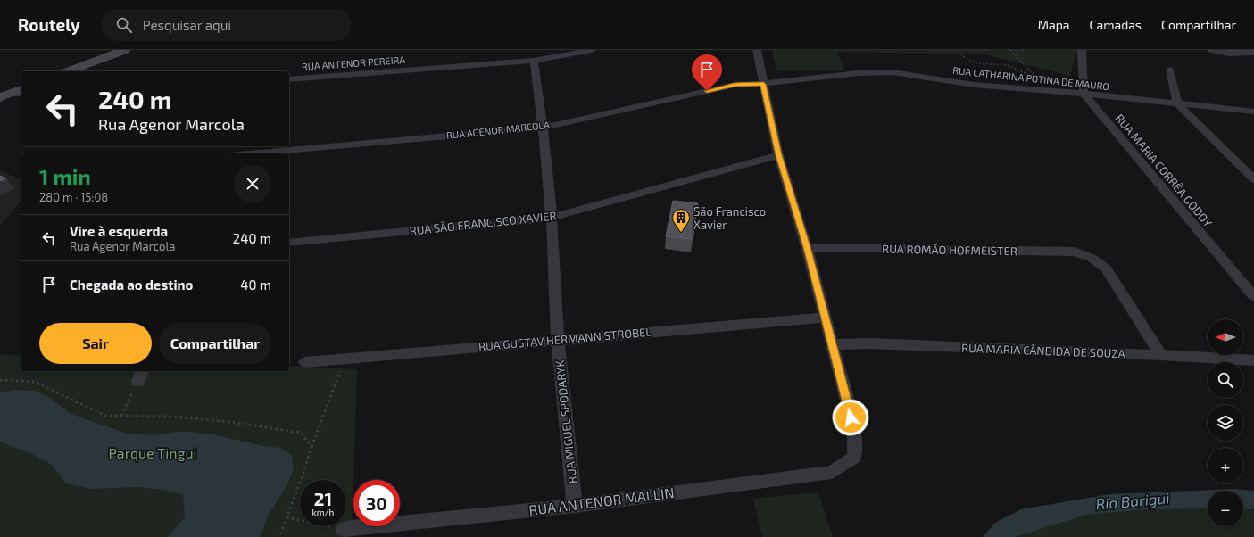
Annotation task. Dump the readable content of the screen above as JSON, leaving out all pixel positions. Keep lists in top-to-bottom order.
{
  "streets": {
    "street": [
      "RUA ANTENOR PEREIRA",
      "RUA CATHARINA POTINA DE MAURO",
      "RUA AGENOR MARCOLA",
      "RUA MARIA CORRÊA GODOY",
      "RUA SÃO FRANCISCO XAVIER",
      "RUA ROMÃO HOFMEISTER",
      "RUA GUSTAV HERMANN STROBEL",
      "RUA MARIA CÂNDIDA DE SOUZA",
      "RUA MIGUEL SPODARYK",
      "RUA ANTENOR MALLIN"
    ]
  },
  "crossings": [
    ["RUA ANTENOR PEREIRA", "RUA MIGUEL SPODARYK"],
    ["RUA CATHARINA POTINA DE MAURO", "RUA AGENOR MARCOLA"],
    ["RUA CATHARINA POTINA DE MAURO", "RUA MARIA CORRÊA GODOY"],
    ["RUA AGENOR MARCOLA", "RUA MIGUEL SPODARYK"],
    ["RUA SÃO FRANCISCO XAVIER", "RUA MIGUEL SPODARYK"],
    ["RUA ROMÃO HOFMEISTER", "RUA MARIA CÂNDIDA DE SOUZA"],
    ["RUA GUSTAV HERMANN STROBEL", "RUA MIGUEL SPODARYK"],
    ["RUA MARIA CÂNDIDA DE SOUZA", "RUA ANTENOR MALLIN"],
    ["RUA MIGUEL SPODARYK", "RUA ANTENOR MALLIN"]
  ],
  "water": ["Rio Barigui"],
  "parks": ["Parque Tingui"],
  "places": {
    "building": ["São Francisco Xavier"]
  },
  "north": "left",
  "page": {
    "header": "Routely",
    "search": "Pesquisar aqui",
    "nav": ["Mapa", "Camadas", "Compartilhar"],
    "turn": ["240 m", "Rua Agenor Marcola"],
    "heading": ["1 min", "280 m · 15:08"],
    "list": [
      {
        "name": "Vire à esquerda",
        "note": "Rua Agenor Marcola",
        "value": "240 m"
      },
      {
        "name": "Chegada ao destino",
        "value": "40 m"
      }
    ],
    "buttons": ["Sair", "Compartilhar"],
    "map_buttons": ["+", "−"],
    "speed": "21 km/h",
    "limit": "30"
  }
}
